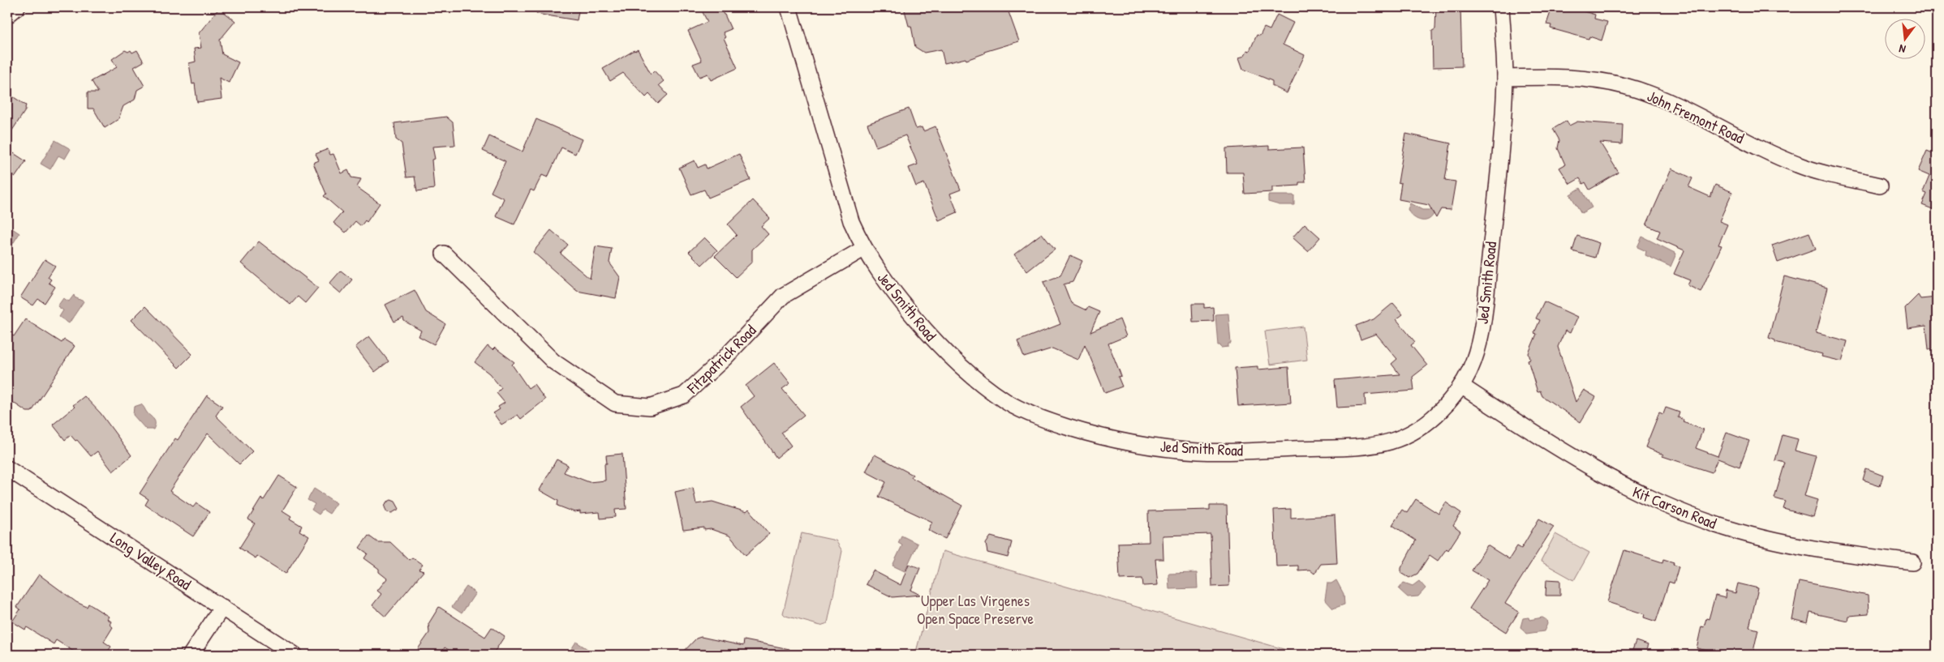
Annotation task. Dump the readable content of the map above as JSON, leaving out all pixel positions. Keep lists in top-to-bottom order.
{
  "streets": {
    "street": [
      "John Fremont Road",
      "Jed Smith Road",
      "Fitzpatrick Road",
      "Kit Carson Road",
      "Long Valley Road"
    ]
  },
  "crossings": [
    ["John Fremont Road", "Jed Smith Road"],
    ["Jed Smith Road", "Fitzpatrick Road"],
    ["Jed Smith Road", "Kit Carson Road"]
  ],
  "parks": ["Upper Las Virgenes Open Space Preserve"],
  "north": "bottom"
}
